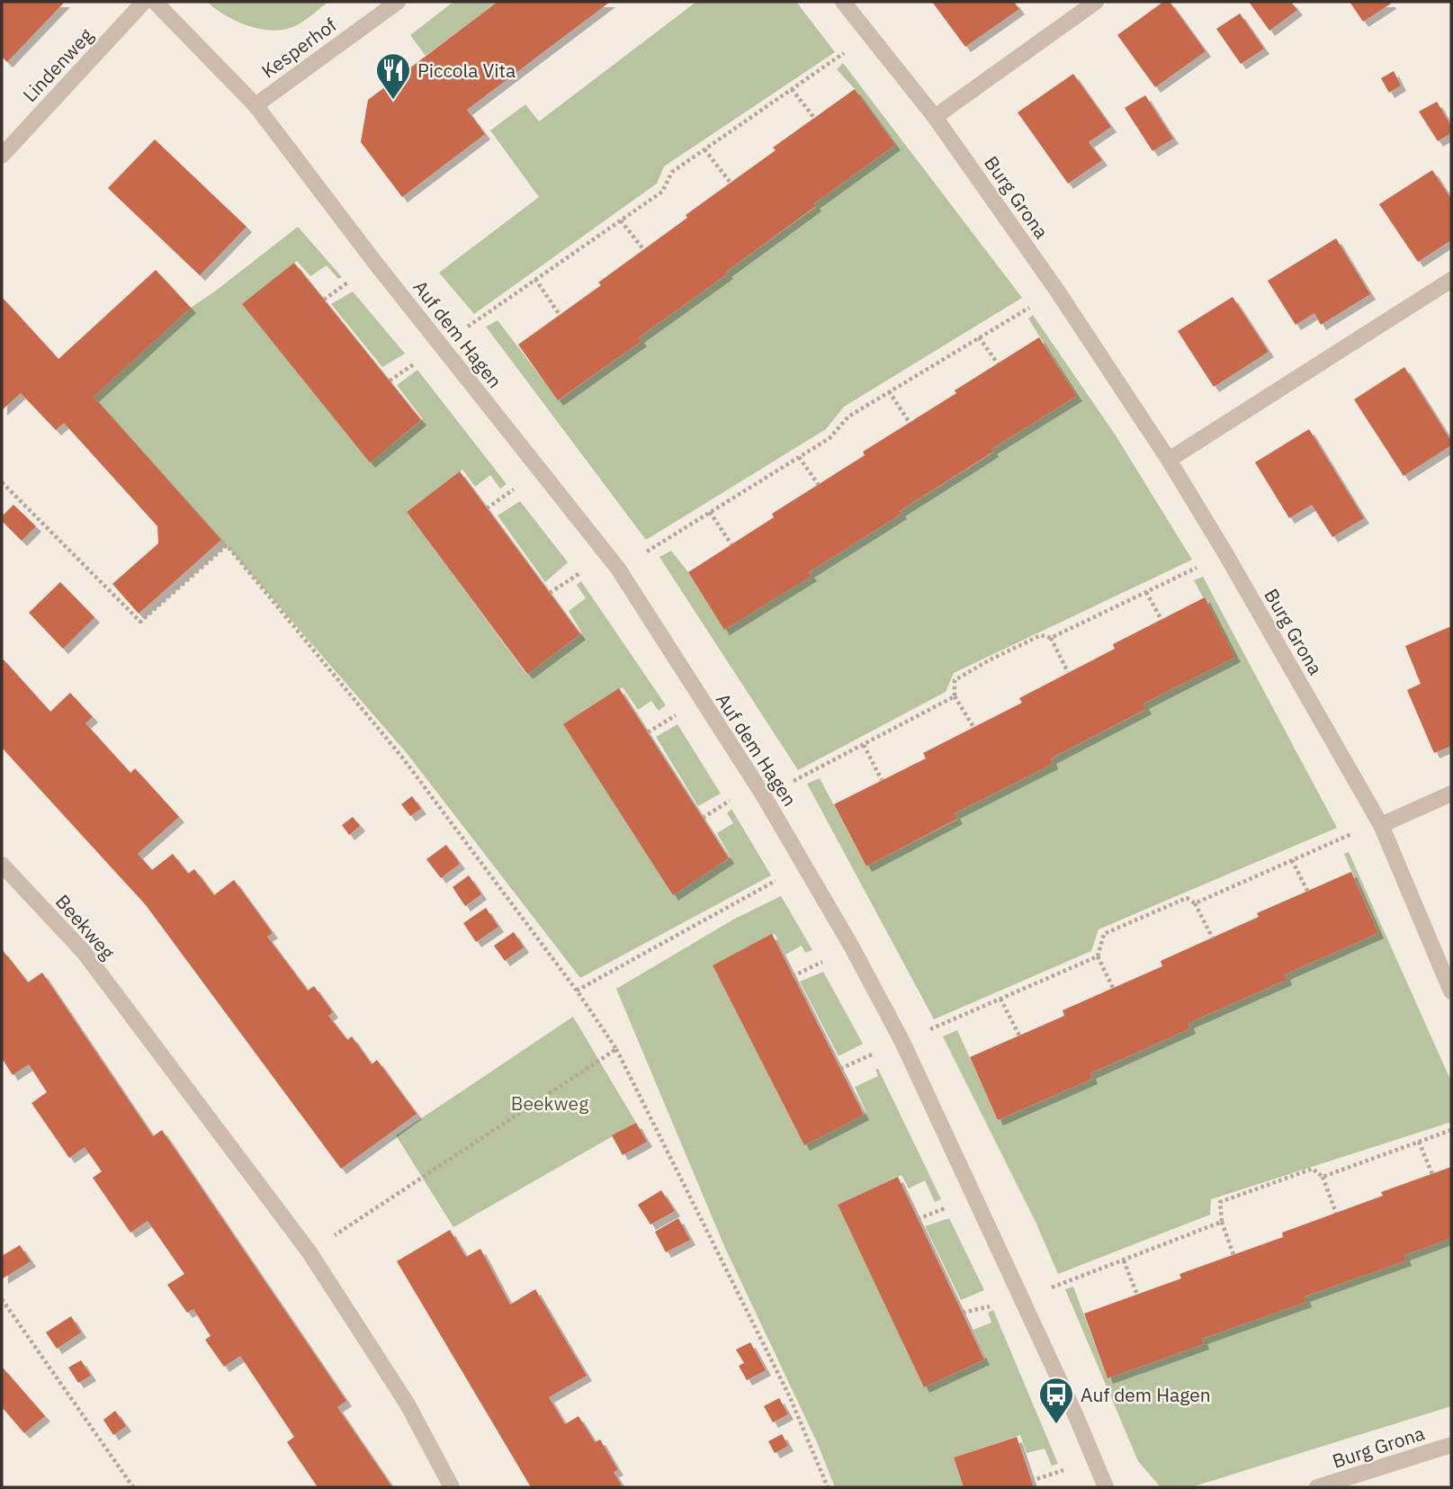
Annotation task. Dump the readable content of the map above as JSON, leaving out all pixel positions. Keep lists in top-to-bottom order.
{
  "streets": {
    "street": [
      "Kesperhof",
      "Lindenweg",
      "Burg Grona",
      "Auf dem Hagen",
      "Beekweg"
    ]
  },
  "crossings": [
    ["Kesperhof", "Auf dem Hagen"]
  ],
  "parks": ["Beekweg"],
  "places": {
    "restaurant": ["Piccola Vita"],
    "bus stop": ["Auf dem Hagen"]
  }
}
